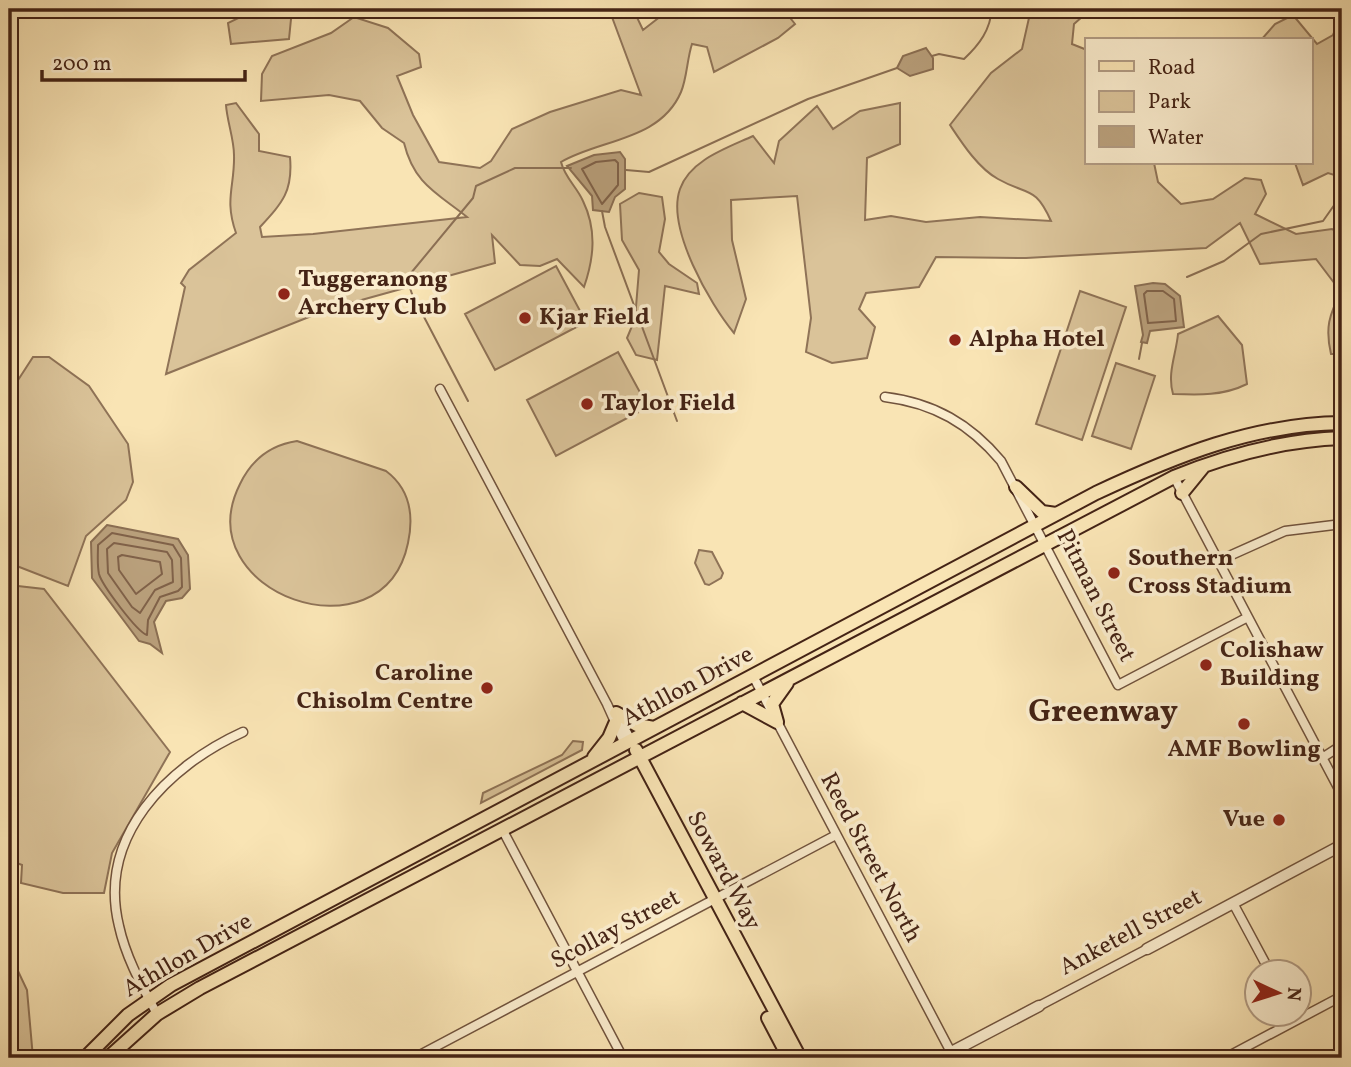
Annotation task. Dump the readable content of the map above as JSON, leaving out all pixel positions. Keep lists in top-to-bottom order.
{
  "streets": {
    "main road": ["Athllon Drive", "Soward Way"],
    "street": [
      "Pitman Street",
      "Reed Street North",
      "Scollay Street",
      "Anketell Street"
    ]
  },
  "crossings": [
    ["Pitman Street", "Athllon Drive"],
    ["Athllon Drive", "Reed Street North"],
    ["Athllon Drive", "Soward Way"],
    ["Reed Street North", "Scollay Street"],
    ["Reed Street North", "Anketell Street"],
    ["Soward Way", "Scollay Street"]
  ],
  "districts": ["Greenway"],
  "places": [
    "Tuggeranong Archery Club",
    "Kjar Field",
    "Alpha Hotel",
    "Taylor Field",
    "Southern Cross Stadium",
    "Colishaw Building",
    "Caroline Chisolm Centre",
    "AMF Bowling",
    "Vue"
  ],
  "legend": ["Road", "Park", "Water"],
  "scale_bar": "200 m",
  "north": "right"
}
